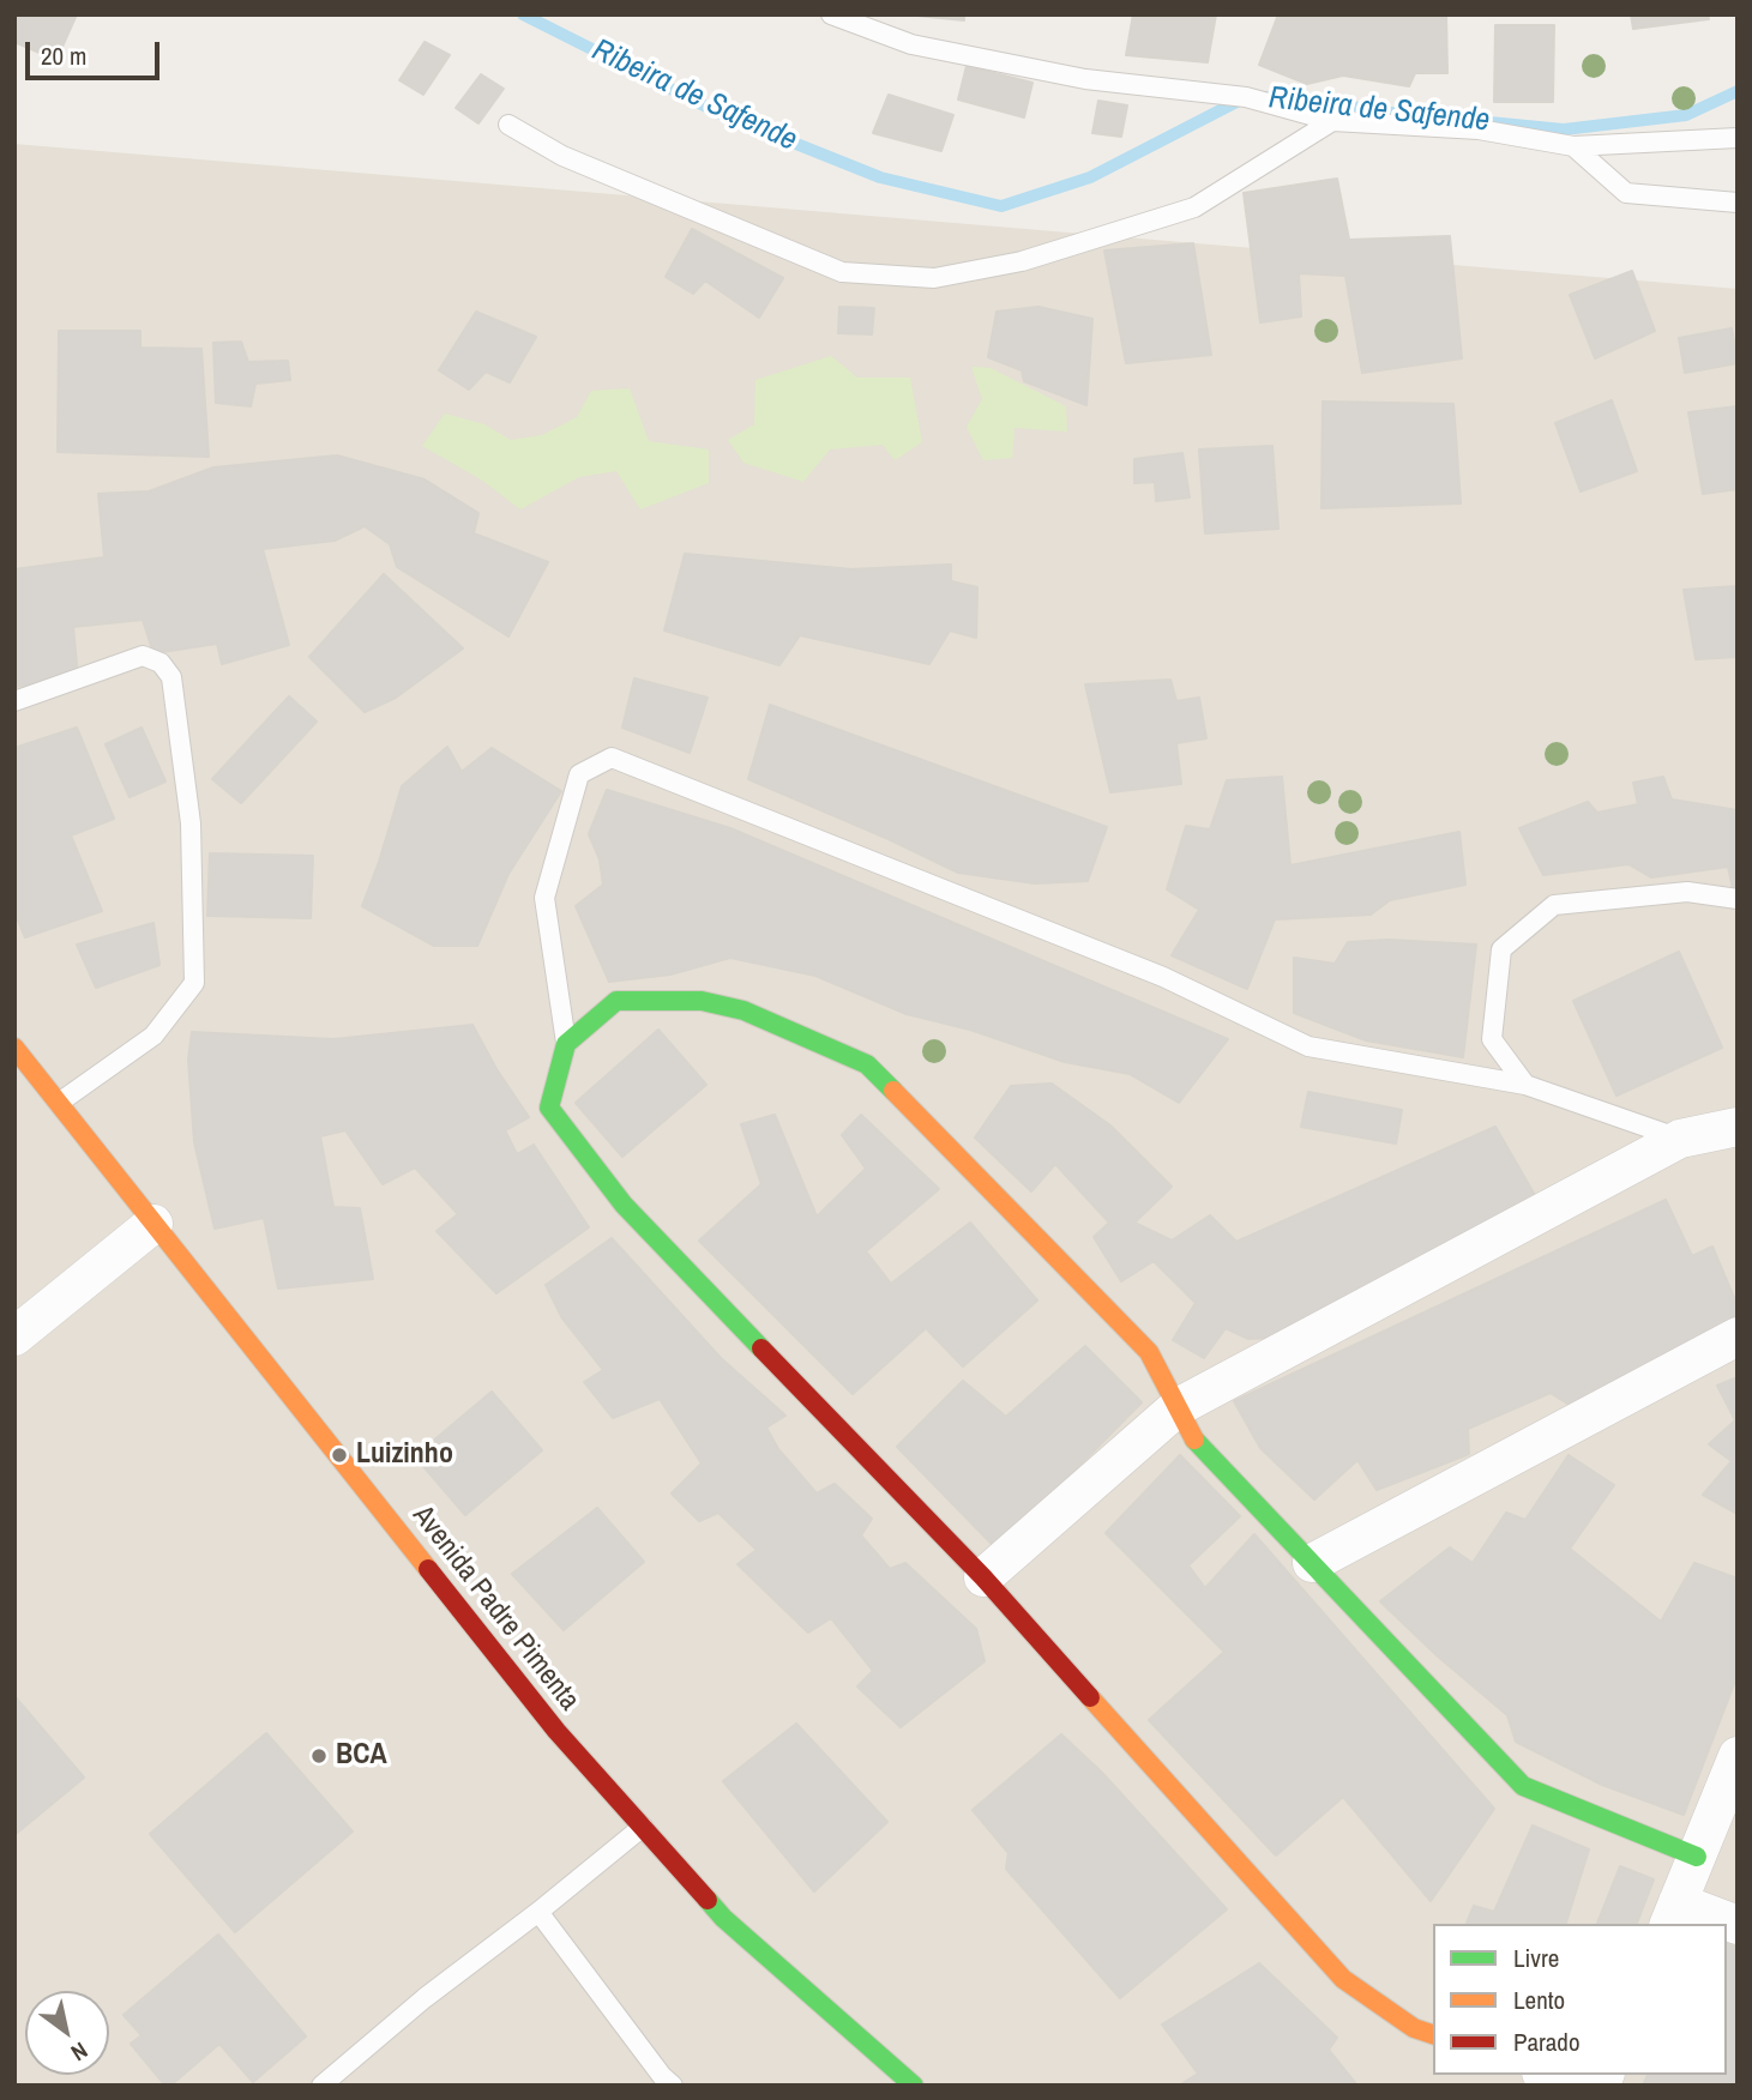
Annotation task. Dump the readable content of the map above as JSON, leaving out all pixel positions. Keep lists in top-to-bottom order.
{
  "streets": {
    "street": ["Avenida Padre Pimenta"]
  },
  "water": ["Ribeira de Safende"],
  "places": ["Luizinho", "BCA"],
  "legend": ["Livre", "Lento", "Parado"],
  "scale_bar": "20 m",
  "north": "bottom right"
}
